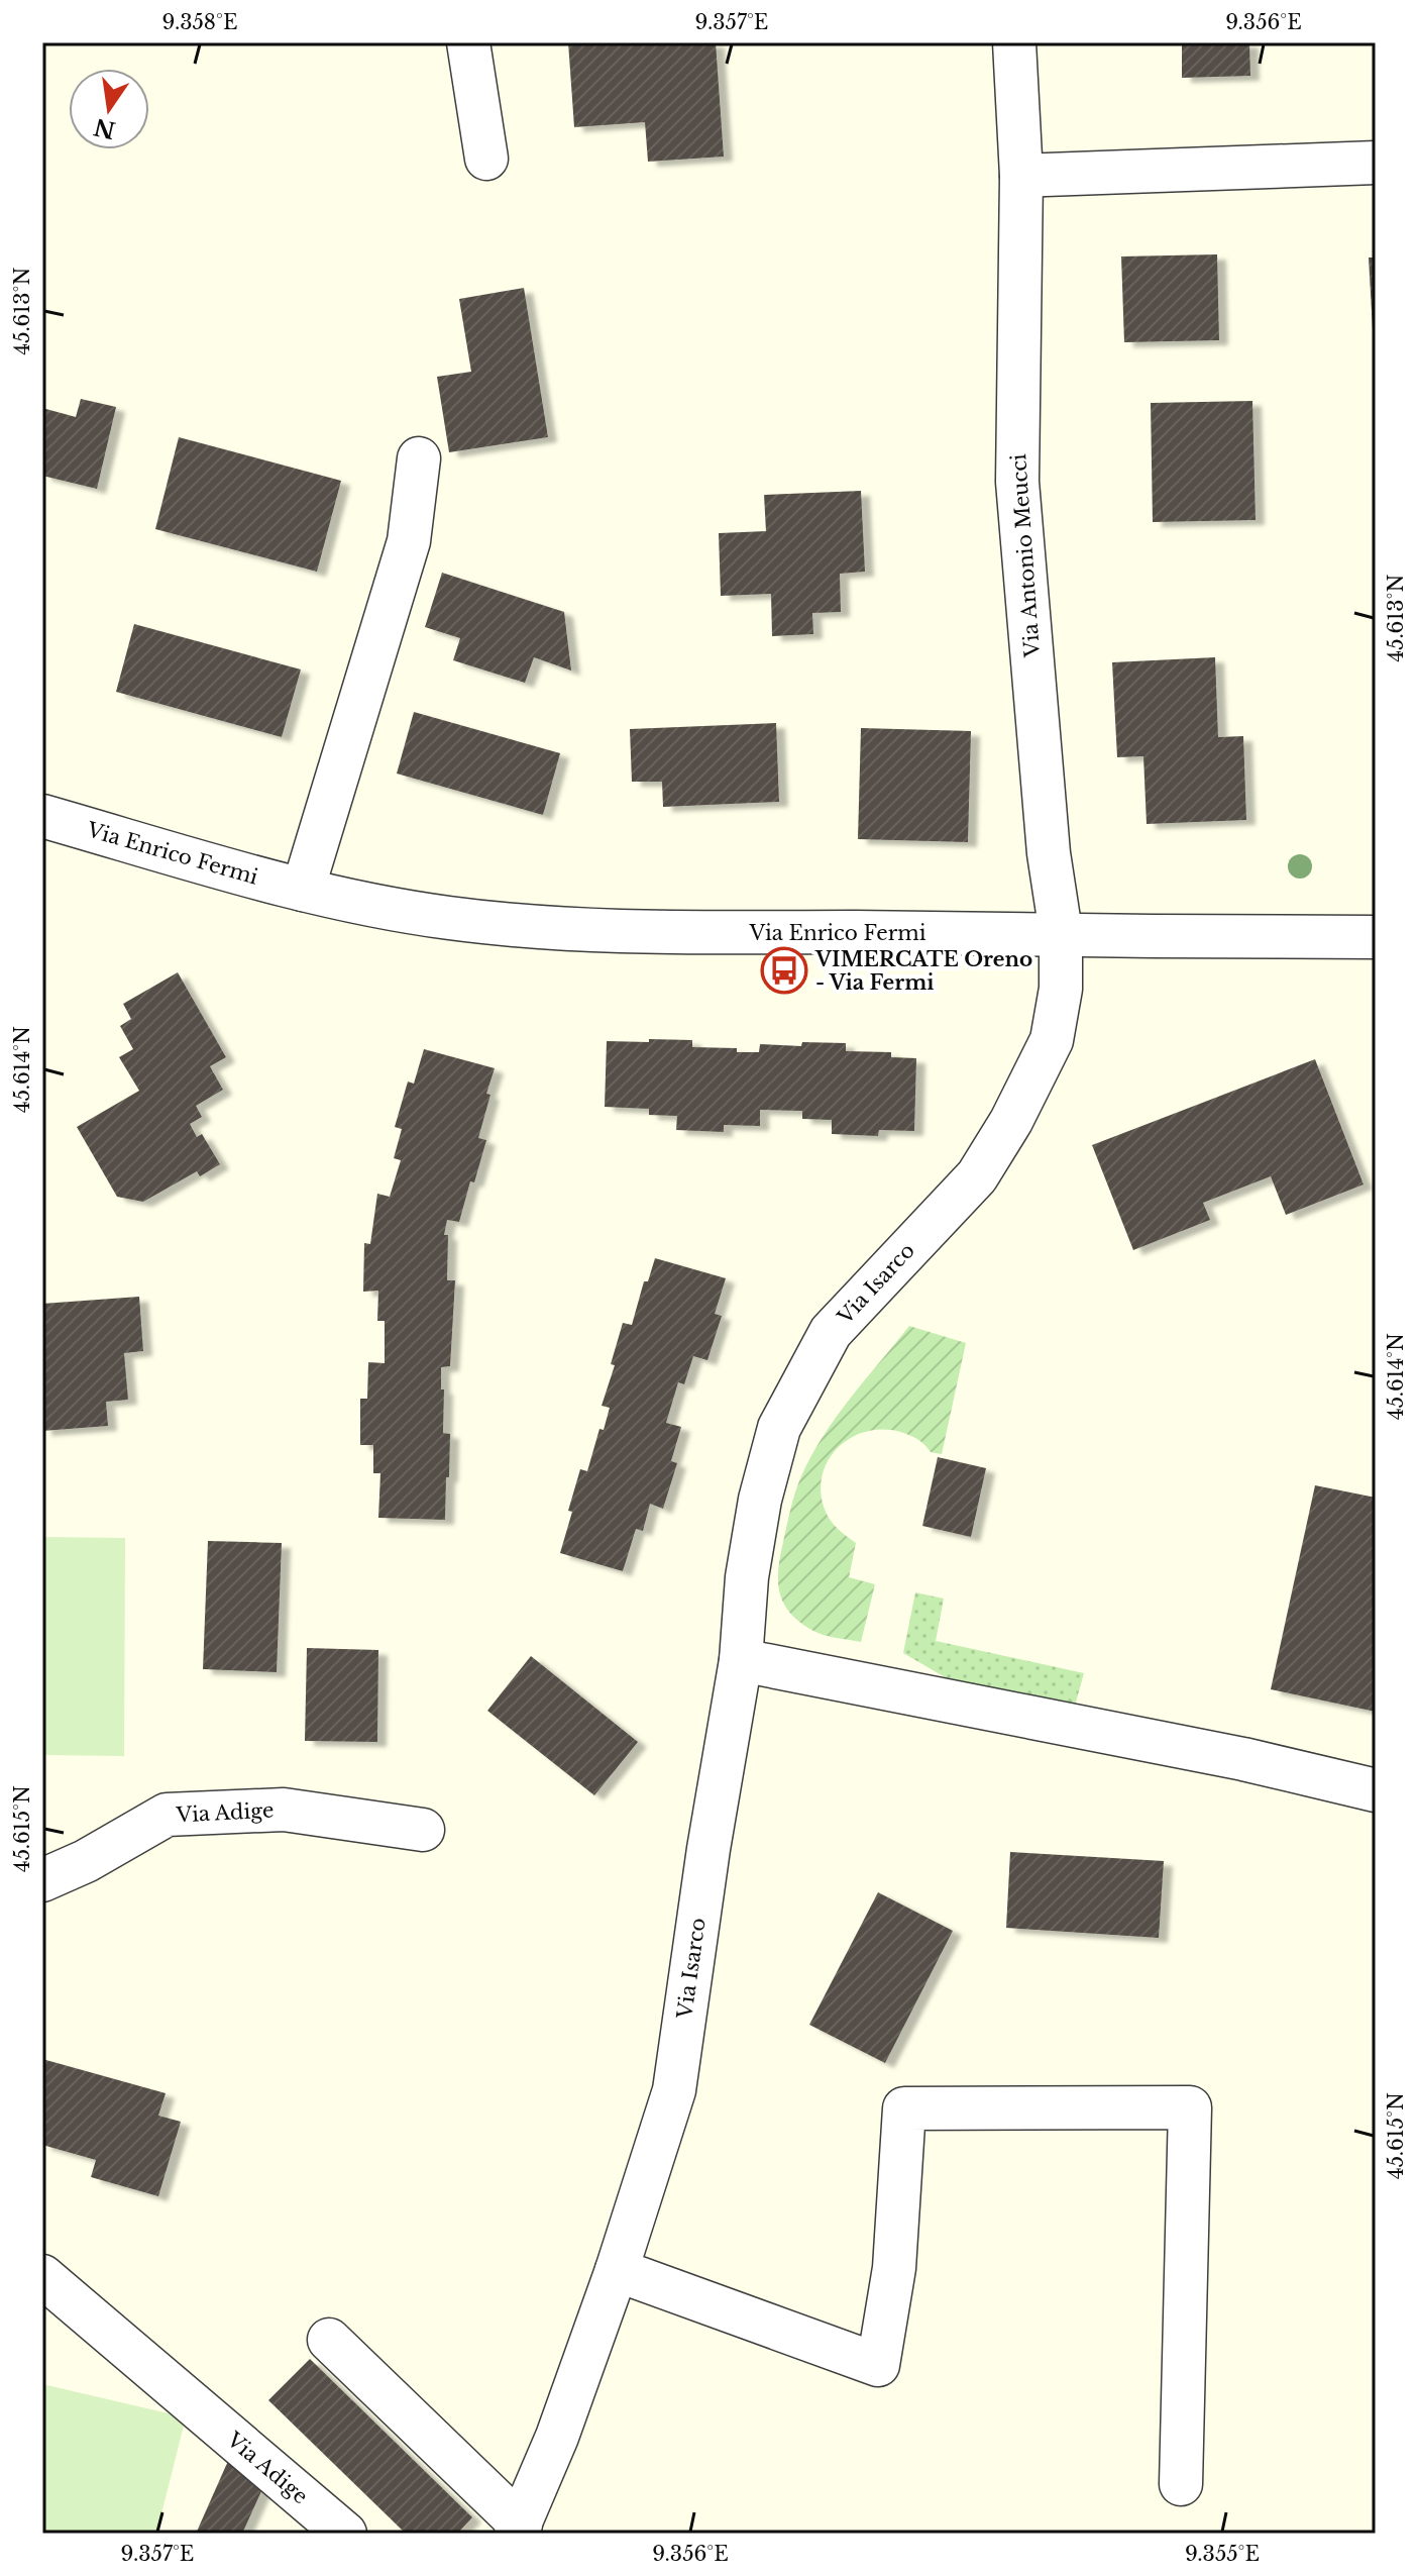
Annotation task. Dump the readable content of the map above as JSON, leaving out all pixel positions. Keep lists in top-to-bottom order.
{
  "streets": {
    "street": [
      "Via Antonio Meucci",
      "Via Enrico Fermi",
      "Via Isarco",
      "Via Adige"
    ]
  },
  "crossings": [
    ["Via Antonio Meucci", "Via Enrico Fermi"],
    ["Via Antonio Meucci", "Via Isarco"],
    ["Via Enrico Fermi", "Via Isarco"]
  ],
  "places": {
    "bus stop": ["VIMERCATE Oreno - Via Fermi"]
  },
  "north": "bottom",
  "coordinates": [
    "9.358°E",
    "9.357°E",
    "9.356°E",
    "45.613°N",
    "45.614°N",
    "45.615°N",
    "9.355°E"
  ]
}
